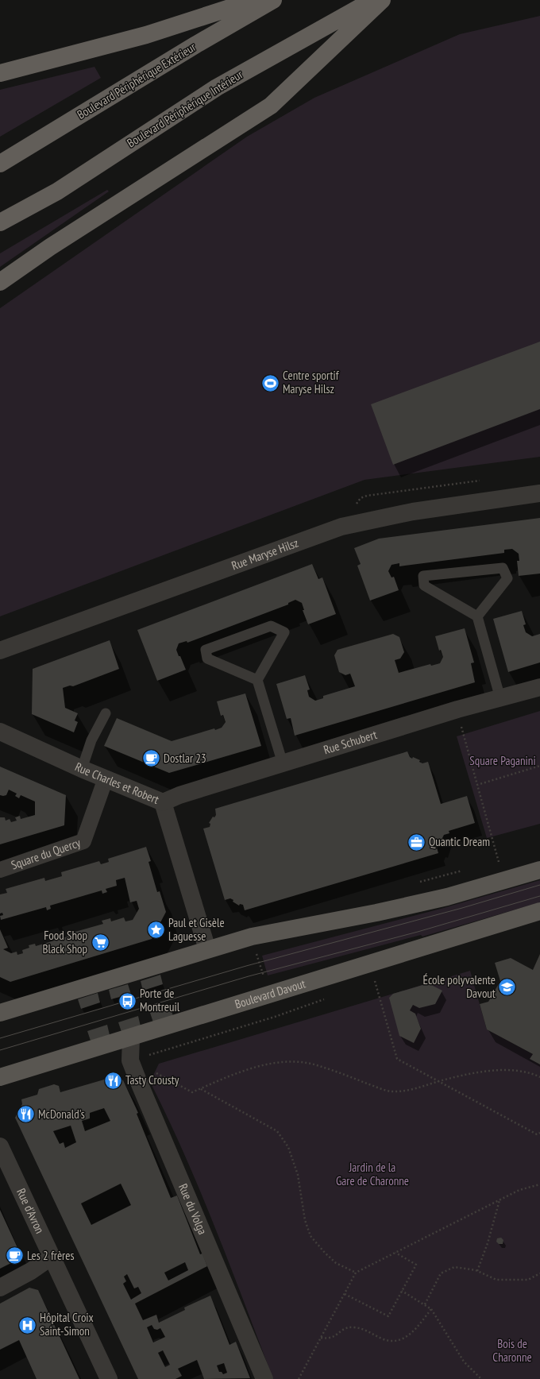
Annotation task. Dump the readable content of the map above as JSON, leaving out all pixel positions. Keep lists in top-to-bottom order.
{
  "streets": {
    "highway": ["Boulevard Périphérique Extérieur", "Boulevard Périphérique Intérieur"],
    "main road": ["Boulevard Davout"],
    "street": [
      "Rue Maryse Hilsz",
      "Rue Schubert",
      "Rue Charles et Robert",
      "Square du Quercy",
      "Rue du Volga",
      "Rue d'Avron"
    ]
  },
  "crossings": [
    ["Rue Schubert", "Rue Charles et Robert"],
    ["Rue Charles et Robert", "Square du Quercy"],
    ["Boulevard Davout", "Rue du Volga"]
  ],
  "parks": ["Square Paganini", "Jardin de la Gare de Charonne", "Bois de Charonne"],
  "places": {
    "sports": ["Centre sportif Maryse Hilsz"],
    "cafe": ["Dostlar 23", "Les 2 frères"],
    "office": ["Quantic Dream"],
    "place": ["Paul et Gisèle Laguesse"],
    "supermarket": ["Food Shop Black Shop"],
    "school or university": ["École polyvalente Davout"],
    "bus stop": ["Porte de Montreuil"],
    "restaurant": ["Tasty Crousty", "McDonald's"],
    "hospital": ["Hôpital Croix Saint-Simon"]
  }
}
